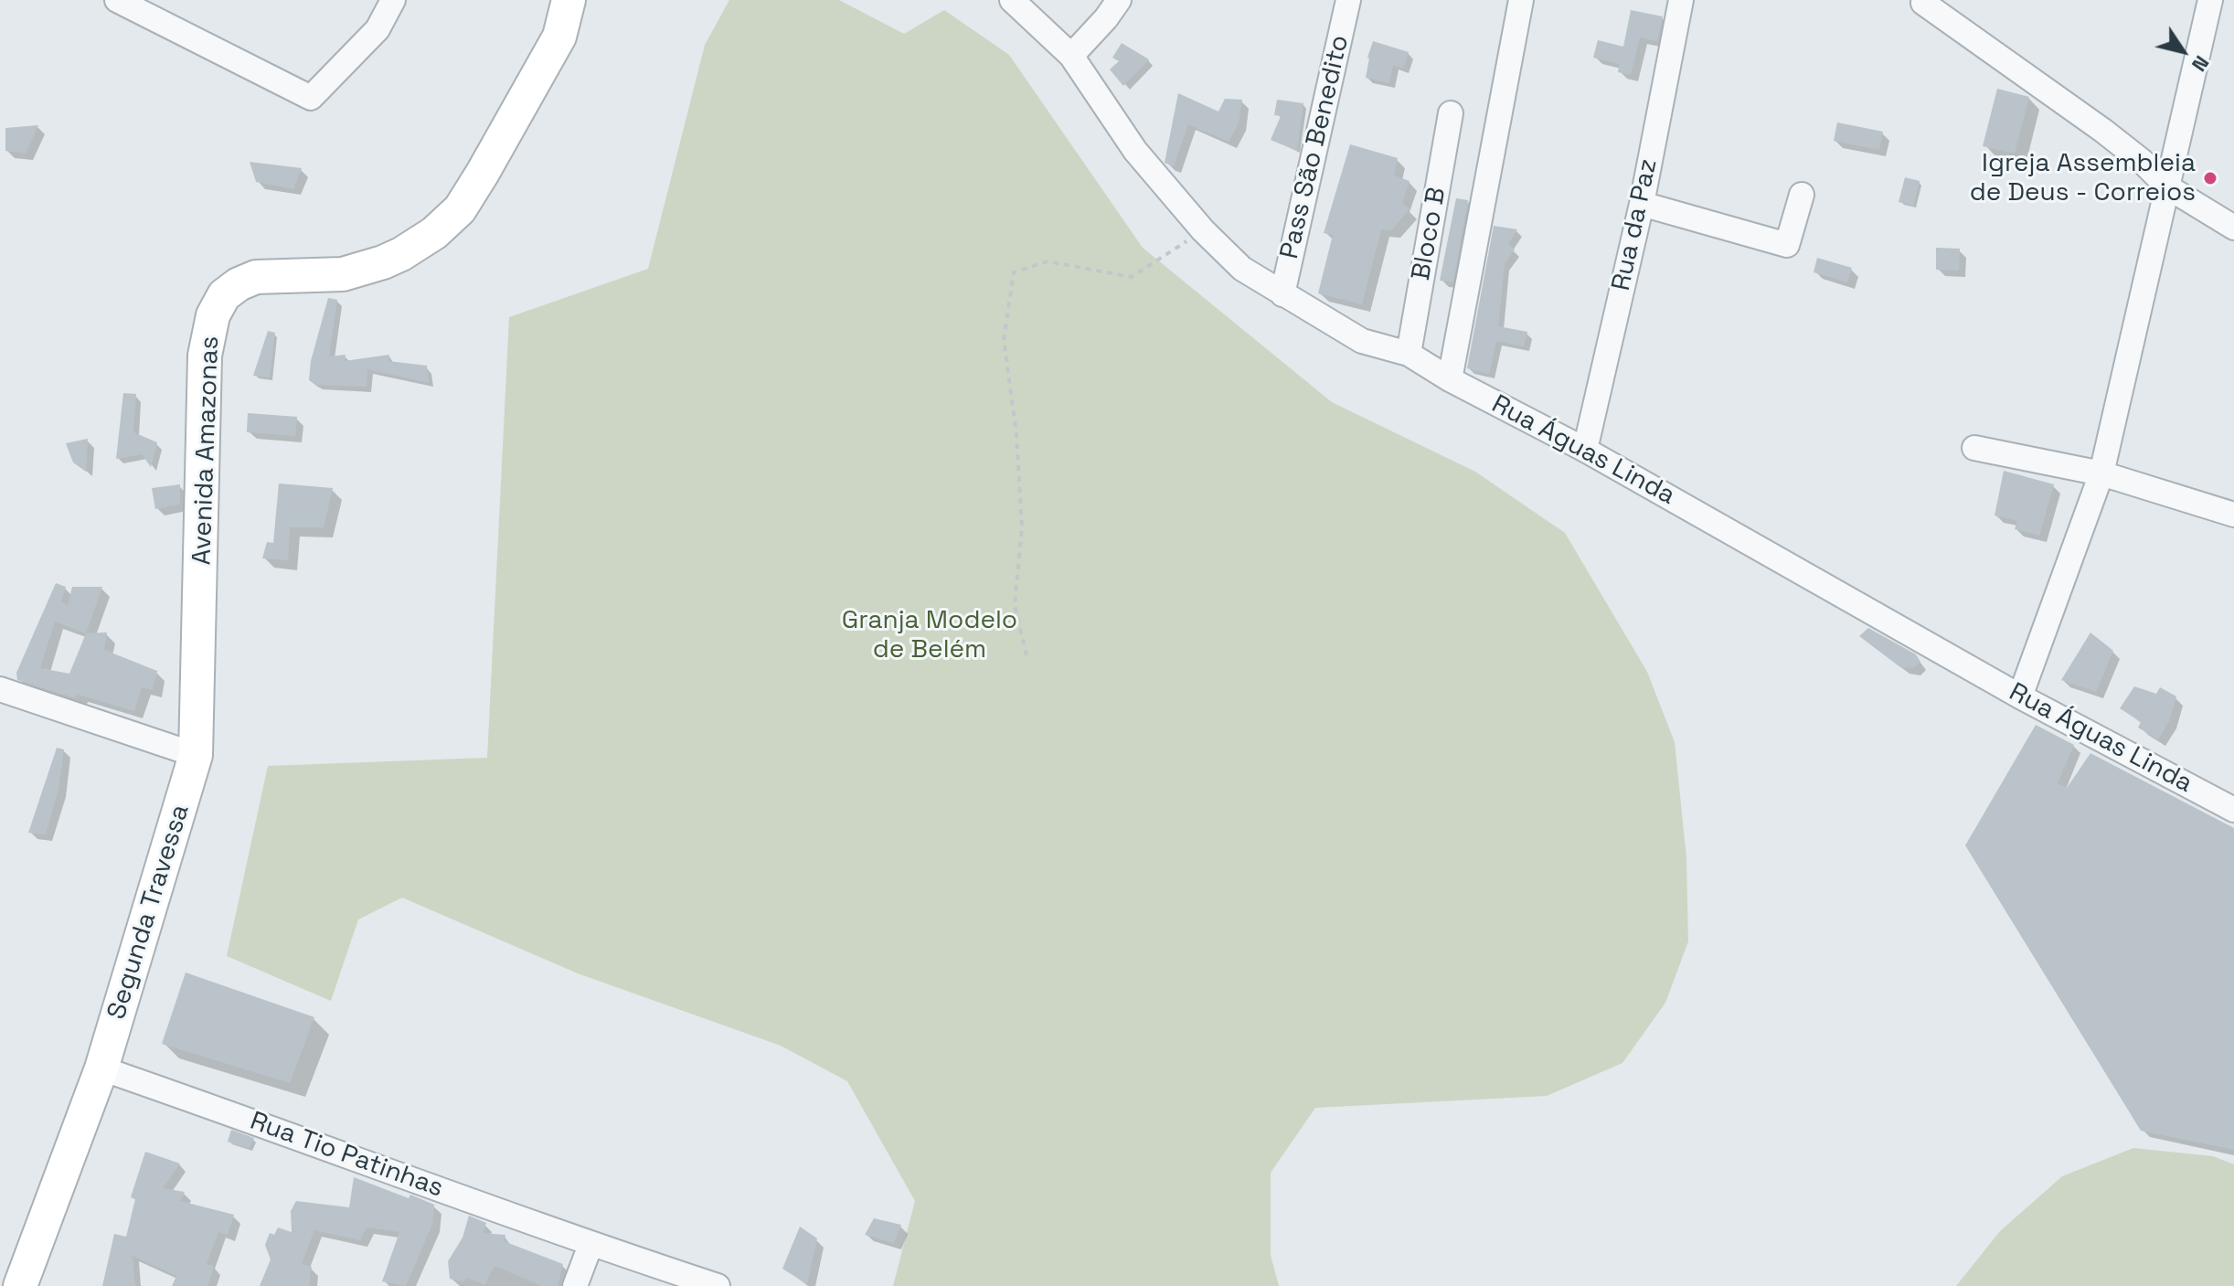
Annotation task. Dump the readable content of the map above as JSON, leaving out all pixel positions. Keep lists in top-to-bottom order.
{
  "streets": {
    "street": [
      "Pass São Benedito",
      "Rua da Paz",
      "Bloco B",
      "Avenida Amazonas",
      "Rua Águas Linda",
      "Segunda Travessa",
      "Rua Tio Patinhas"
    ]
  },
  "crossings": [
    ["Pass São Benedito", "Rua Águas Linda"],
    ["Rua da Paz", "Rua Águas Linda"],
    ["Bloco B", "Rua Águas Linda"],
    ["Avenida Amazonas", "Segunda Travessa"],
    ["Segunda Travessa", "Rua Tio Patinhas"]
  ],
  "parks": ["Granja Modelo de Belém"],
  "places": ["Igreja Assembleia de Deus - Correios"],
  "north": "bottom right"
}
